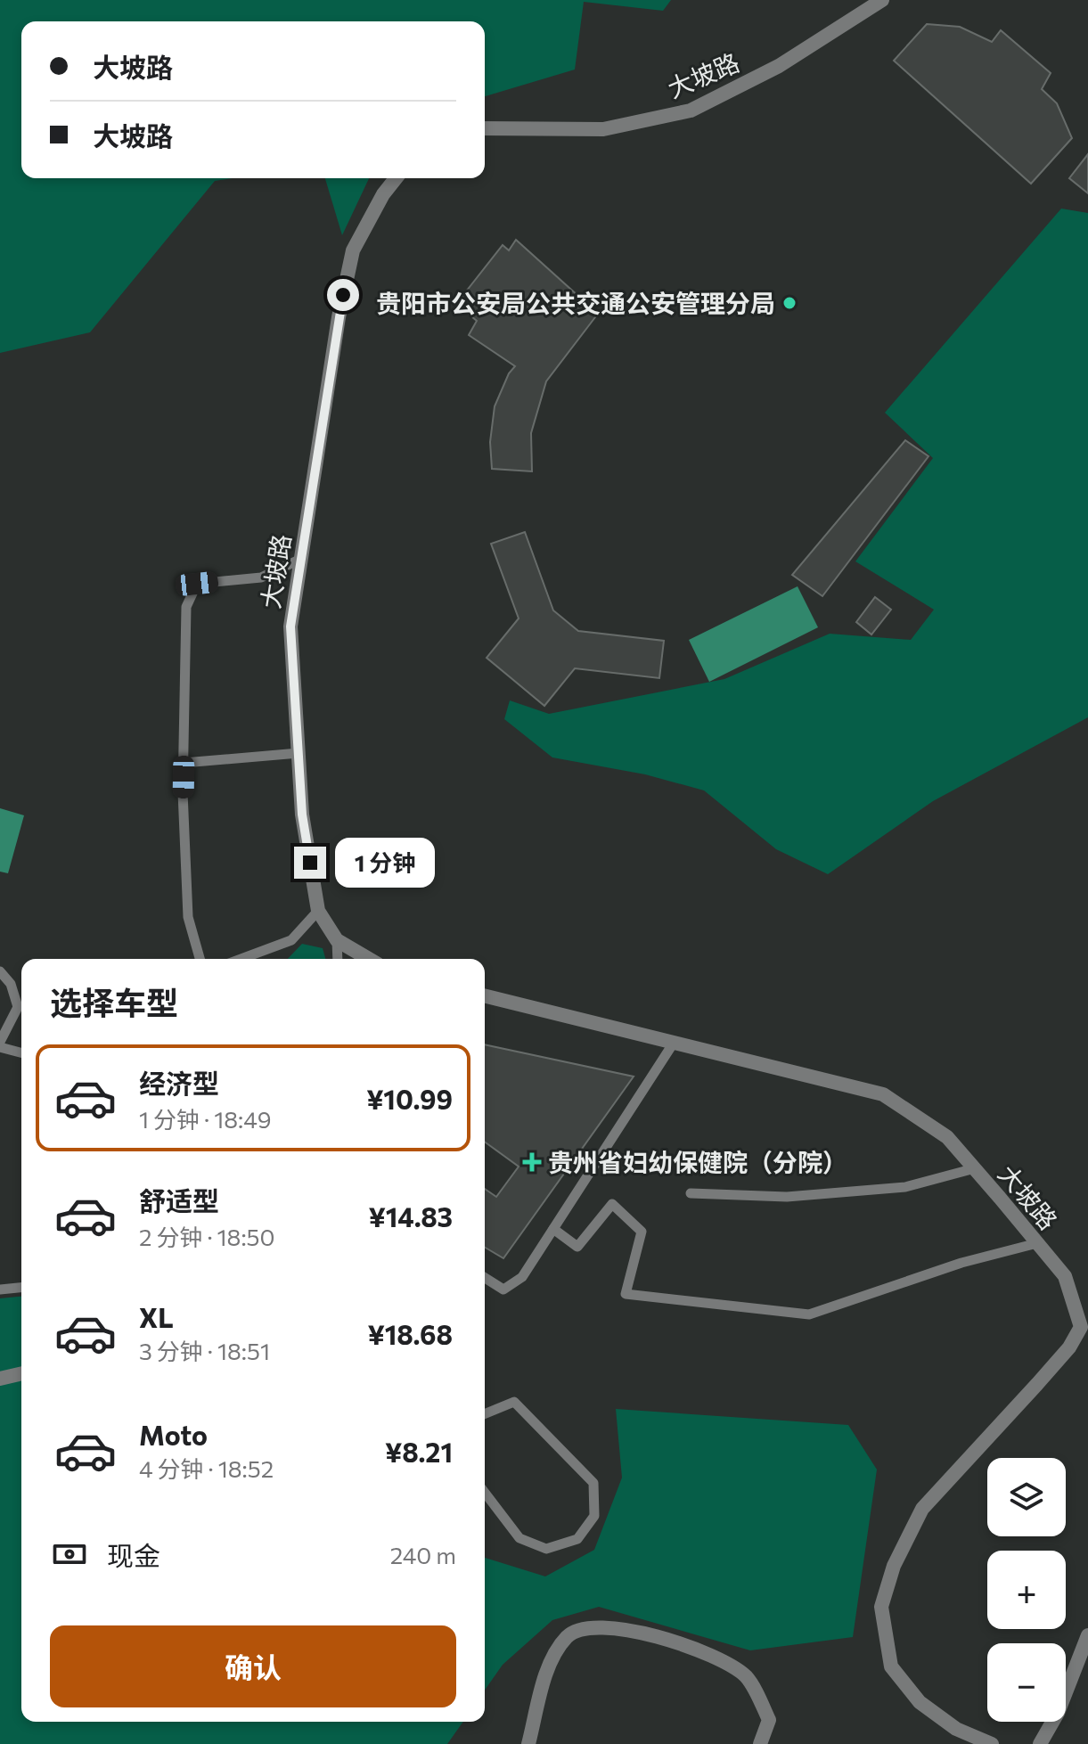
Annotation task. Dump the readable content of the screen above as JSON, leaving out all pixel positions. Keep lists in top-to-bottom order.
{
  "streets": {
    "street": ["大坡路"]
  },
  "places": {
    "other": ["贵阳市公安局公共交通公安管理分局"],
    "health": ["贵州省妇幼保健院（分院）"]
  },
  "page": {
    "banner": ["大坡路", "大坡路"],
    "bubble": "1 分钟",
    "heading": "选择车型",
    "list": [
      {
        "name": "经济型",
        "note": "1 分钟 · 18:49",
        "value": "¥10.99"
      },
      {
        "name": "舒适型",
        "note": "2 分钟 · 18:50",
        "value": "¥14.83"
      },
      {
        "name": "XL",
        "note": "3 分钟 · 18:51",
        "value": "¥18.68"
      },
      {
        "name": "Moto",
        "note": "4 分钟 · 18:52",
        "value": "¥8.21"
      }
    ],
    "map_buttons": ["+", "−"],
    "pay": ["现金", "240 m"],
    "buttons": "确认"
  }
}
